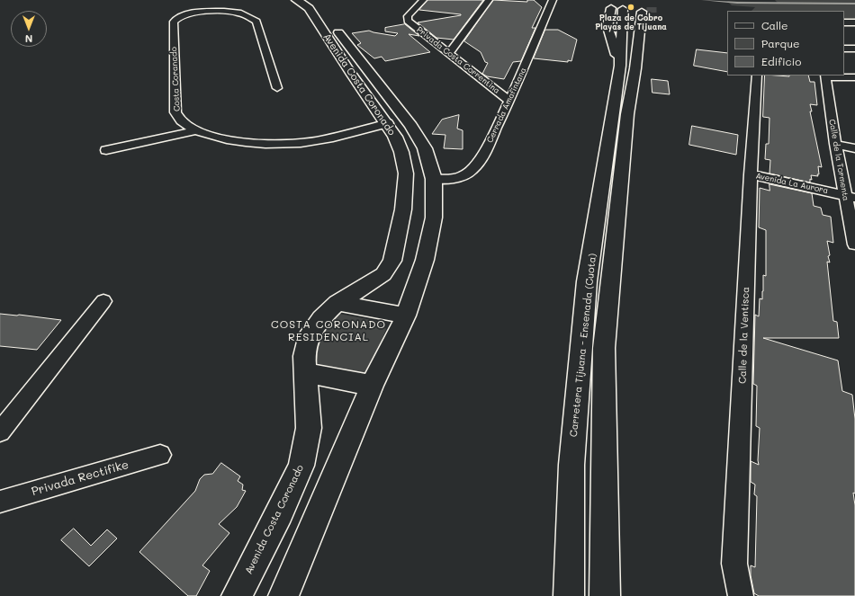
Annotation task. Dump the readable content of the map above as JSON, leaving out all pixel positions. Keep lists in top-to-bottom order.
{
  "streets": {
    "main road": ["Avenida Costa Coronado", "Carretera Tijuana - Ensenada (Cuota)"],
    "street": [
      "Privada Costa Correntina",
      "Costa Coranado",
      "Cerrada Amafintana",
      "Calle de la Tormenta",
      "Avenida La Aurora",
      "Calle de la Ventisca",
      "Privada Rectifike"
    ]
  },
  "crossings": [
    ["Privada Costa Correntina", "Cerrada Amafintana"],
    ["Costa Coranado", "Avenida Costa Coronado"],
    ["Avenida Costa Coronado", "Cerrada Amafintana"],
    ["Calle de la Tormenta", "Avenida La Aurora"],
    ["Avenida La Aurora", "Calle de la Ventisca"]
  ],
  "districts": ["COSTA CORONADO RESIDENCIAL"],
  "places": ["Plaza de Cobro Playas de Tijuana"],
  "legend": ["Calle", "Parque", "Edificio"],
  "north": "bottom"
}
